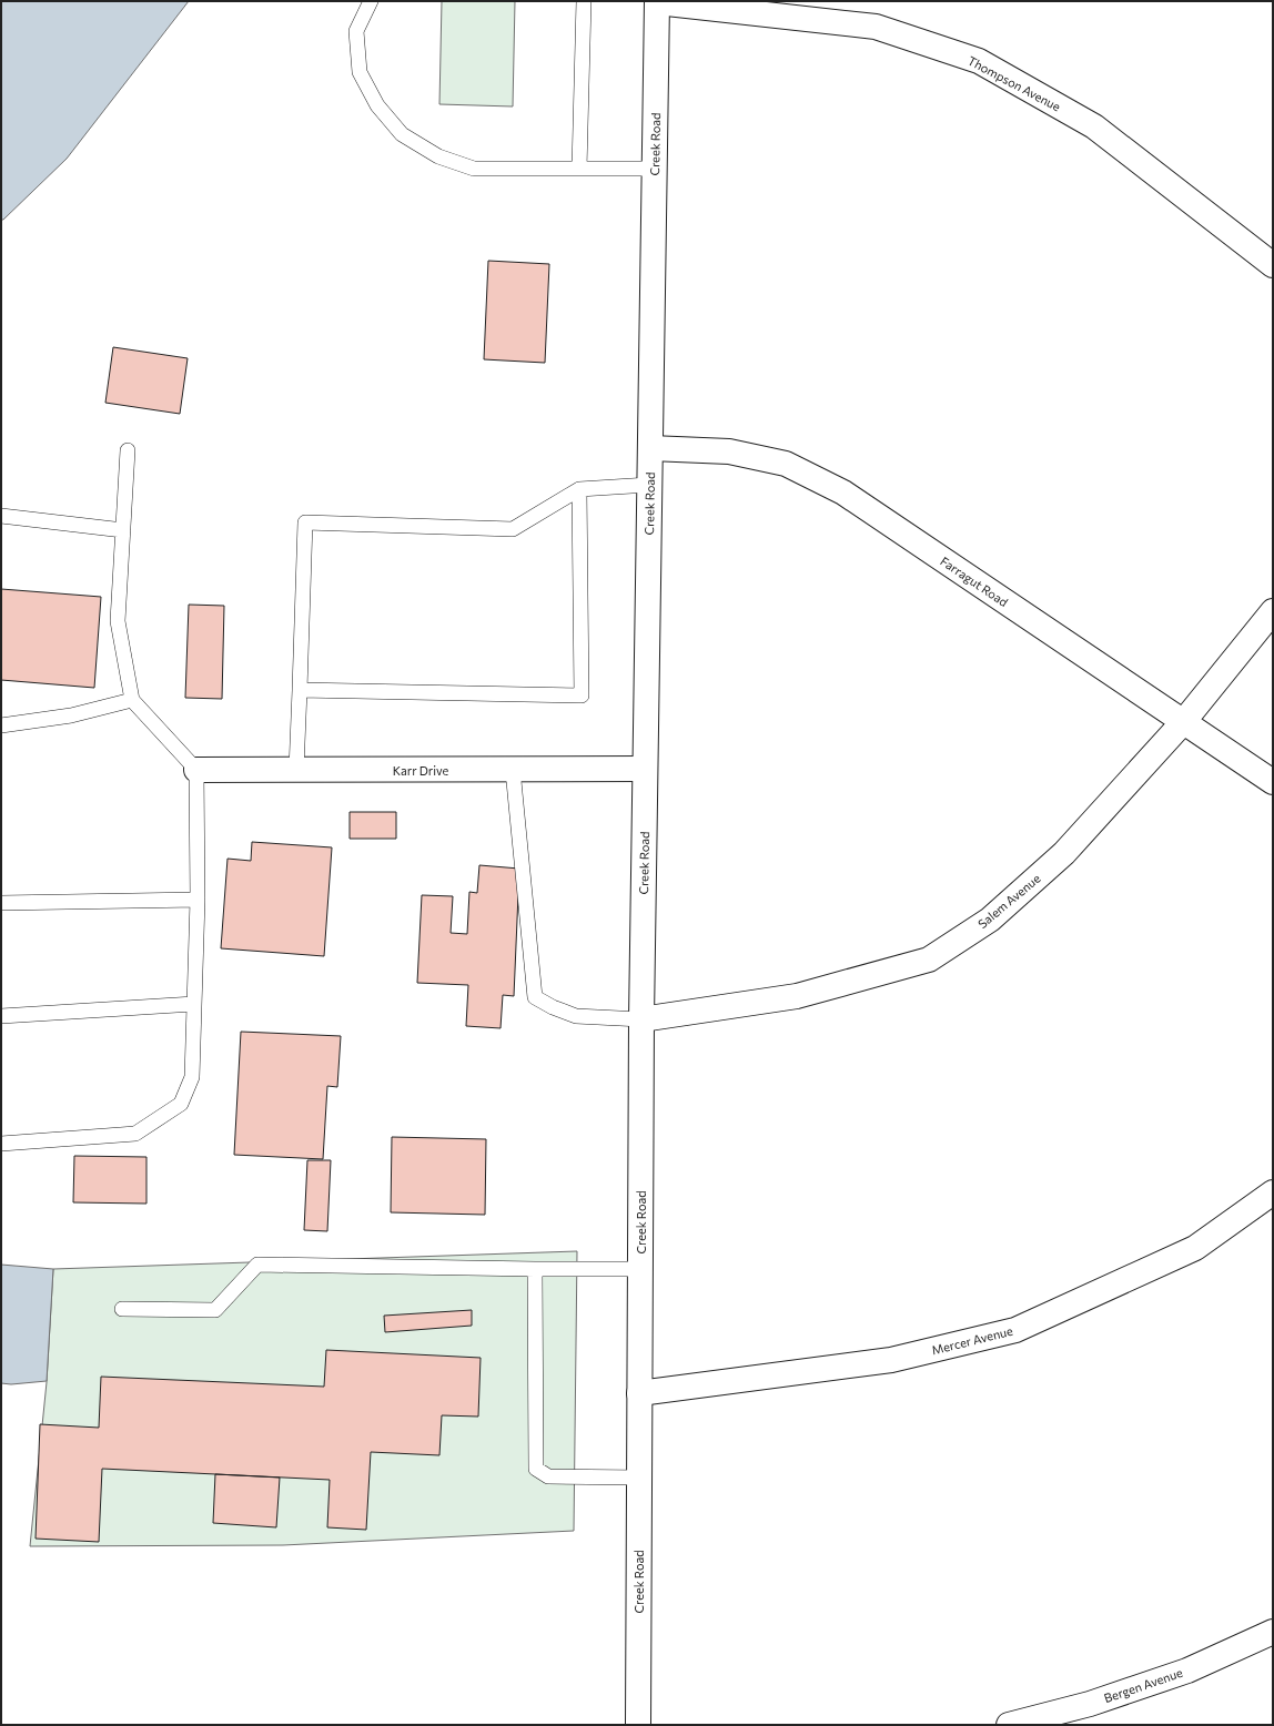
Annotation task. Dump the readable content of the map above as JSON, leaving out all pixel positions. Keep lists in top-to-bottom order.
{
  "streets": {
    "street": [
      "Thompson Avenue",
      "Creek Road",
      "Farragut Road",
      "Karr Drive",
      "Salem Avenue",
      "Mercer Avenue",
      "Bergen Avenue"
    ]
  },
  "crossings": [
    ["Thompson Avenue", "Creek Road"],
    ["Creek Road", "Farragut Road"],
    ["Creek Road", "Karr Drive"],
    ["Creek Road", "Salem Avenue"],
    ["Creek Road", "Mercer Avenue"],
    ["Farragut Road", "Salem Avenue"]
  ]
}
